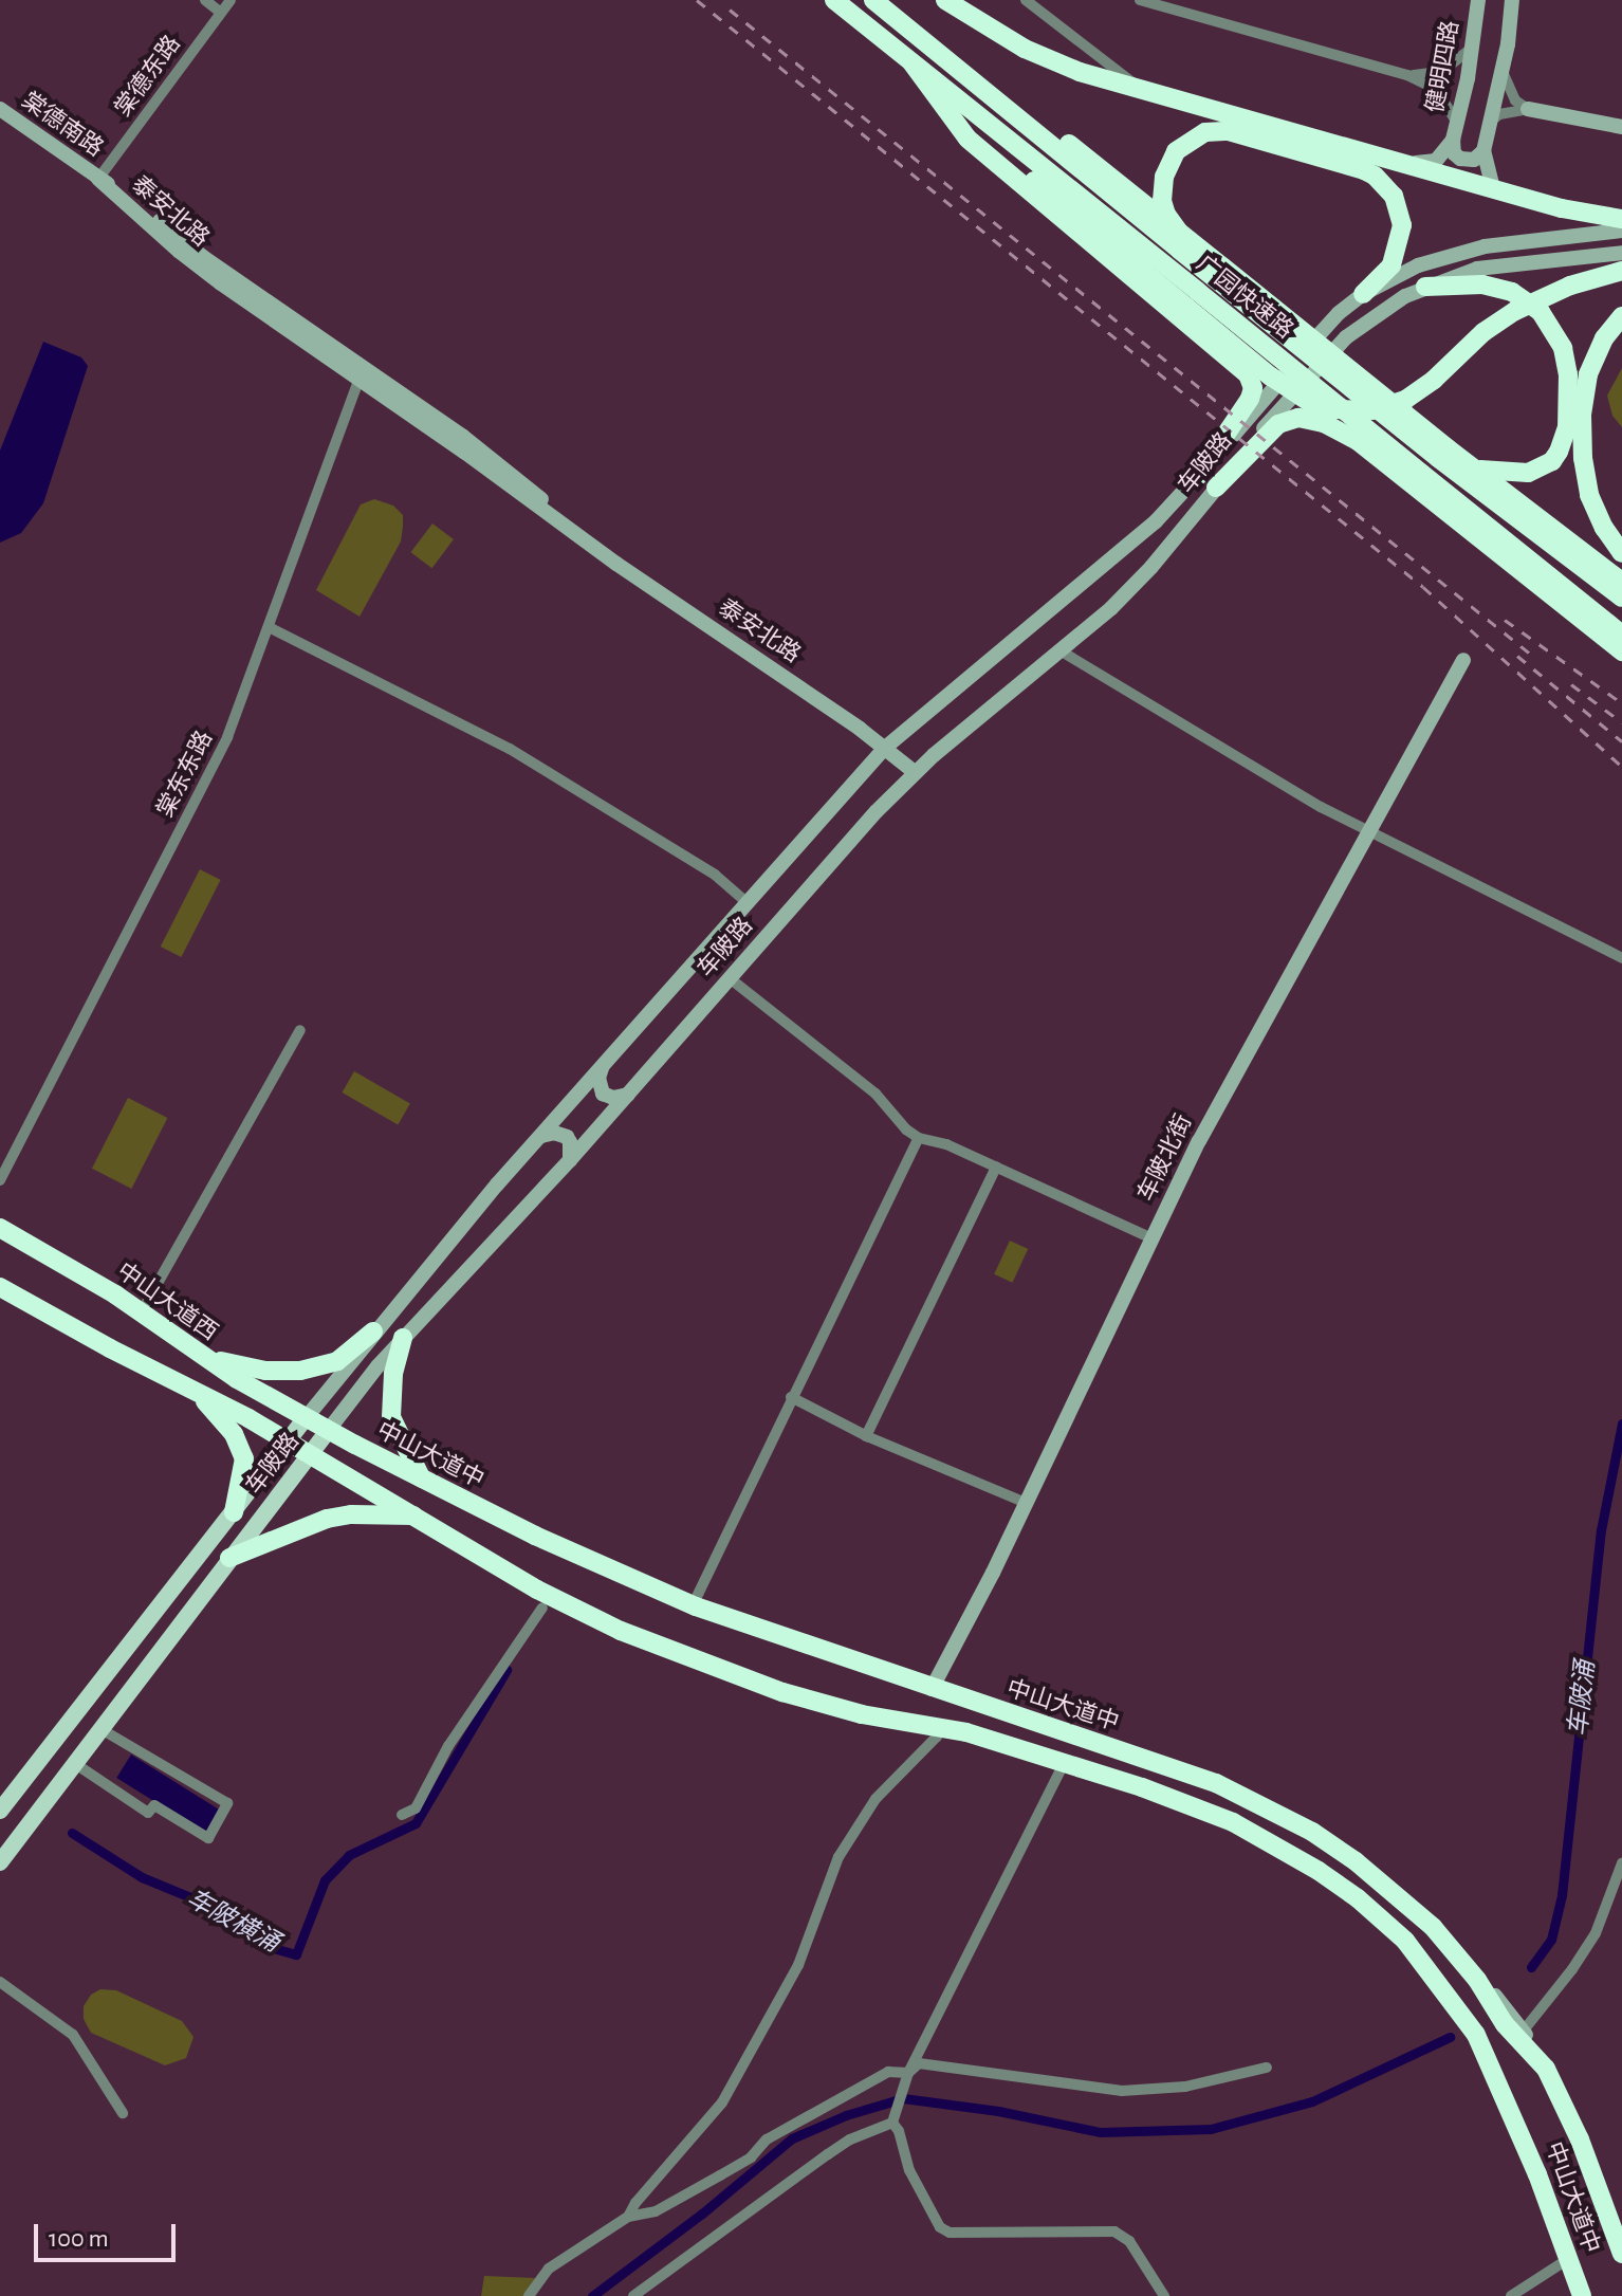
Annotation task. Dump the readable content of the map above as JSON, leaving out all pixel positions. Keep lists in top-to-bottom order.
{
  "streets": {
    "highway": ["广园快速路", "中山大道西", "中山大道中"],
    "main road": [
      "健明四路",
      "棠德南路",
      "泰安北路",
      "车陂路",
      "车陂北街"
    ],
    "street": ["棠德东路", "棠东东路"]
  },
  "crossings": [
    ["棠德东路", "棠德南路"],
    ["棠德东路", "泰安北路"],
    ["棠德南路", "泰安北路"],
    ["泰安北路", "车陂路"],
    ["泰安北路", "棠东东路"],
    ["车陂路", "中山大道西"],
    ["车陂路", "中山大道中"],
    ["车陂北街", "中山大道中"],
    ["中山大道西", "中山大道中"]
  ],
  "water": ["车陂涌", "车陂横涌"],
  "scale_bar": "100 m"
}
